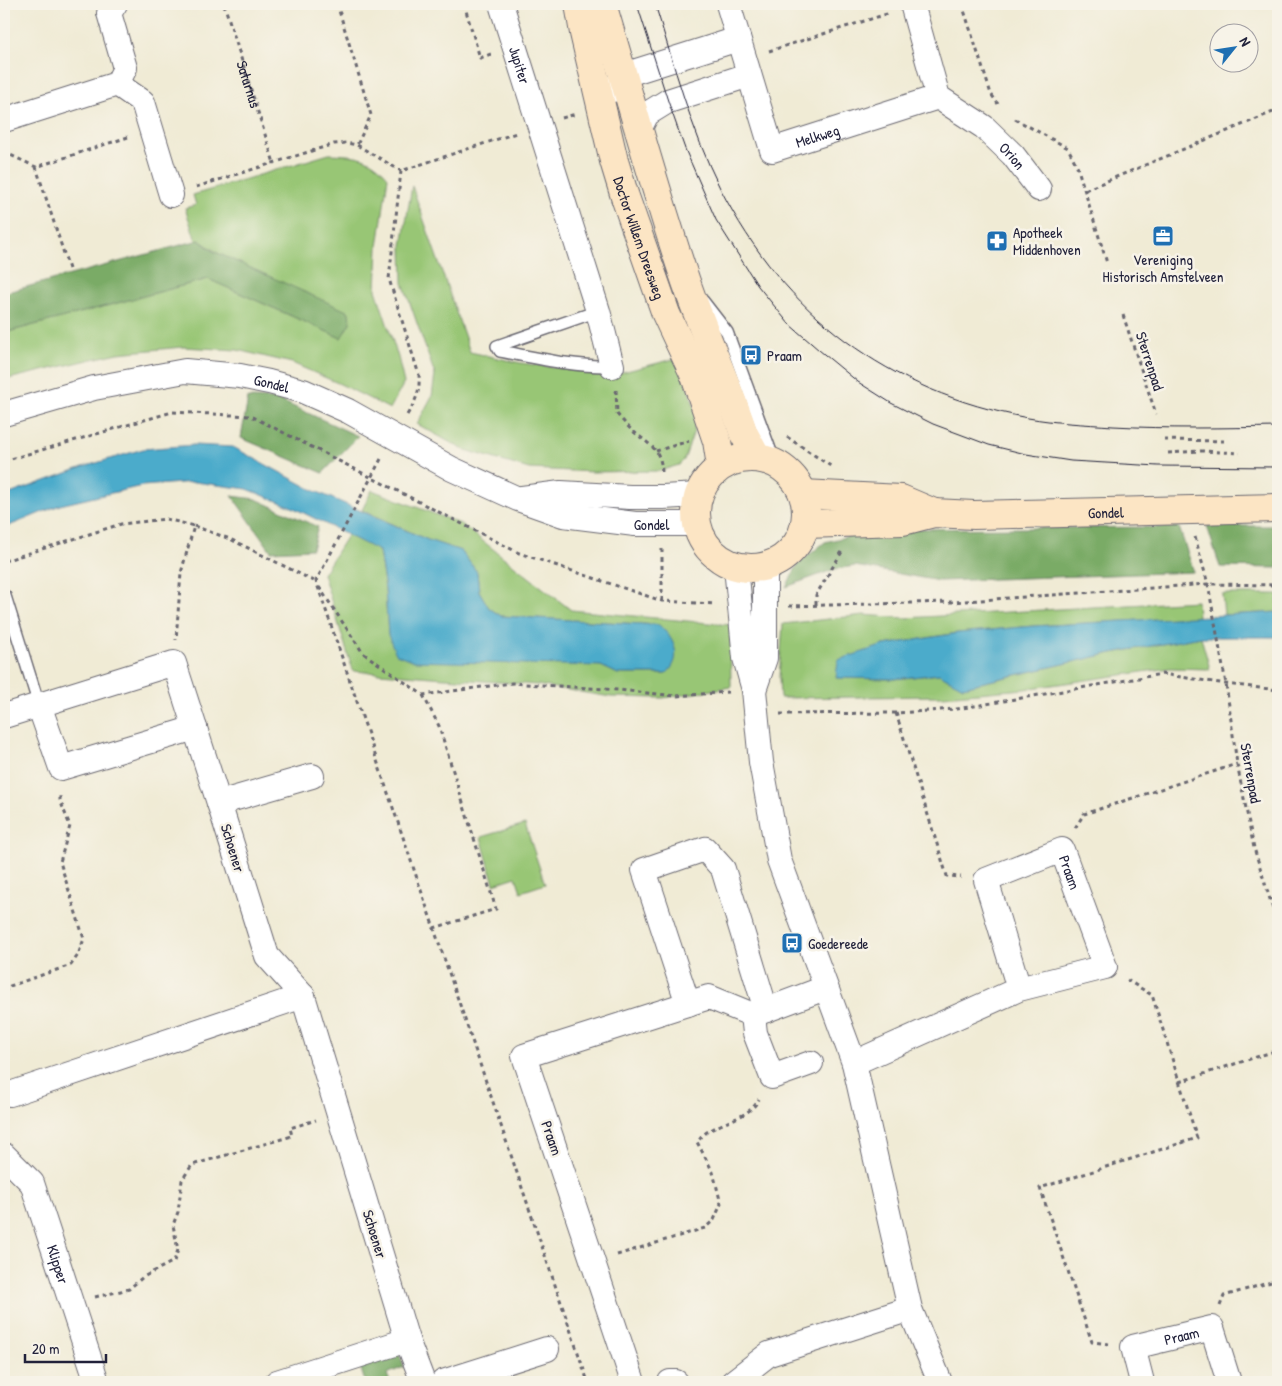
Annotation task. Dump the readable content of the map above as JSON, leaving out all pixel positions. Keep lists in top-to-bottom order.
{
  "streets": {
    "street": [
      "Jupiter",
      "Melkweg",
      "Orion",
      "Doctor Willem Dreesweg",
      "Gondel",
      "Schoener",
      "Praam",
      "Klipper"
    ],
    "path": ["Saturnus", "Sterrenpad"]
  },
  "crossings": [
    ["Melkweg", "Orion"],
    ["Doctor Willem Dreesweg", "Gondel"]
  ],
  "places": {
    "office": ["Vereniging Historisch Amstelveen"],
    "pharmacy": ["Apotheek Middenhoven"],
    "bus stop": ["Praam", "Goedereede"]
  },
  "scale_bar": "20 m",
  "north": "top right"
}
